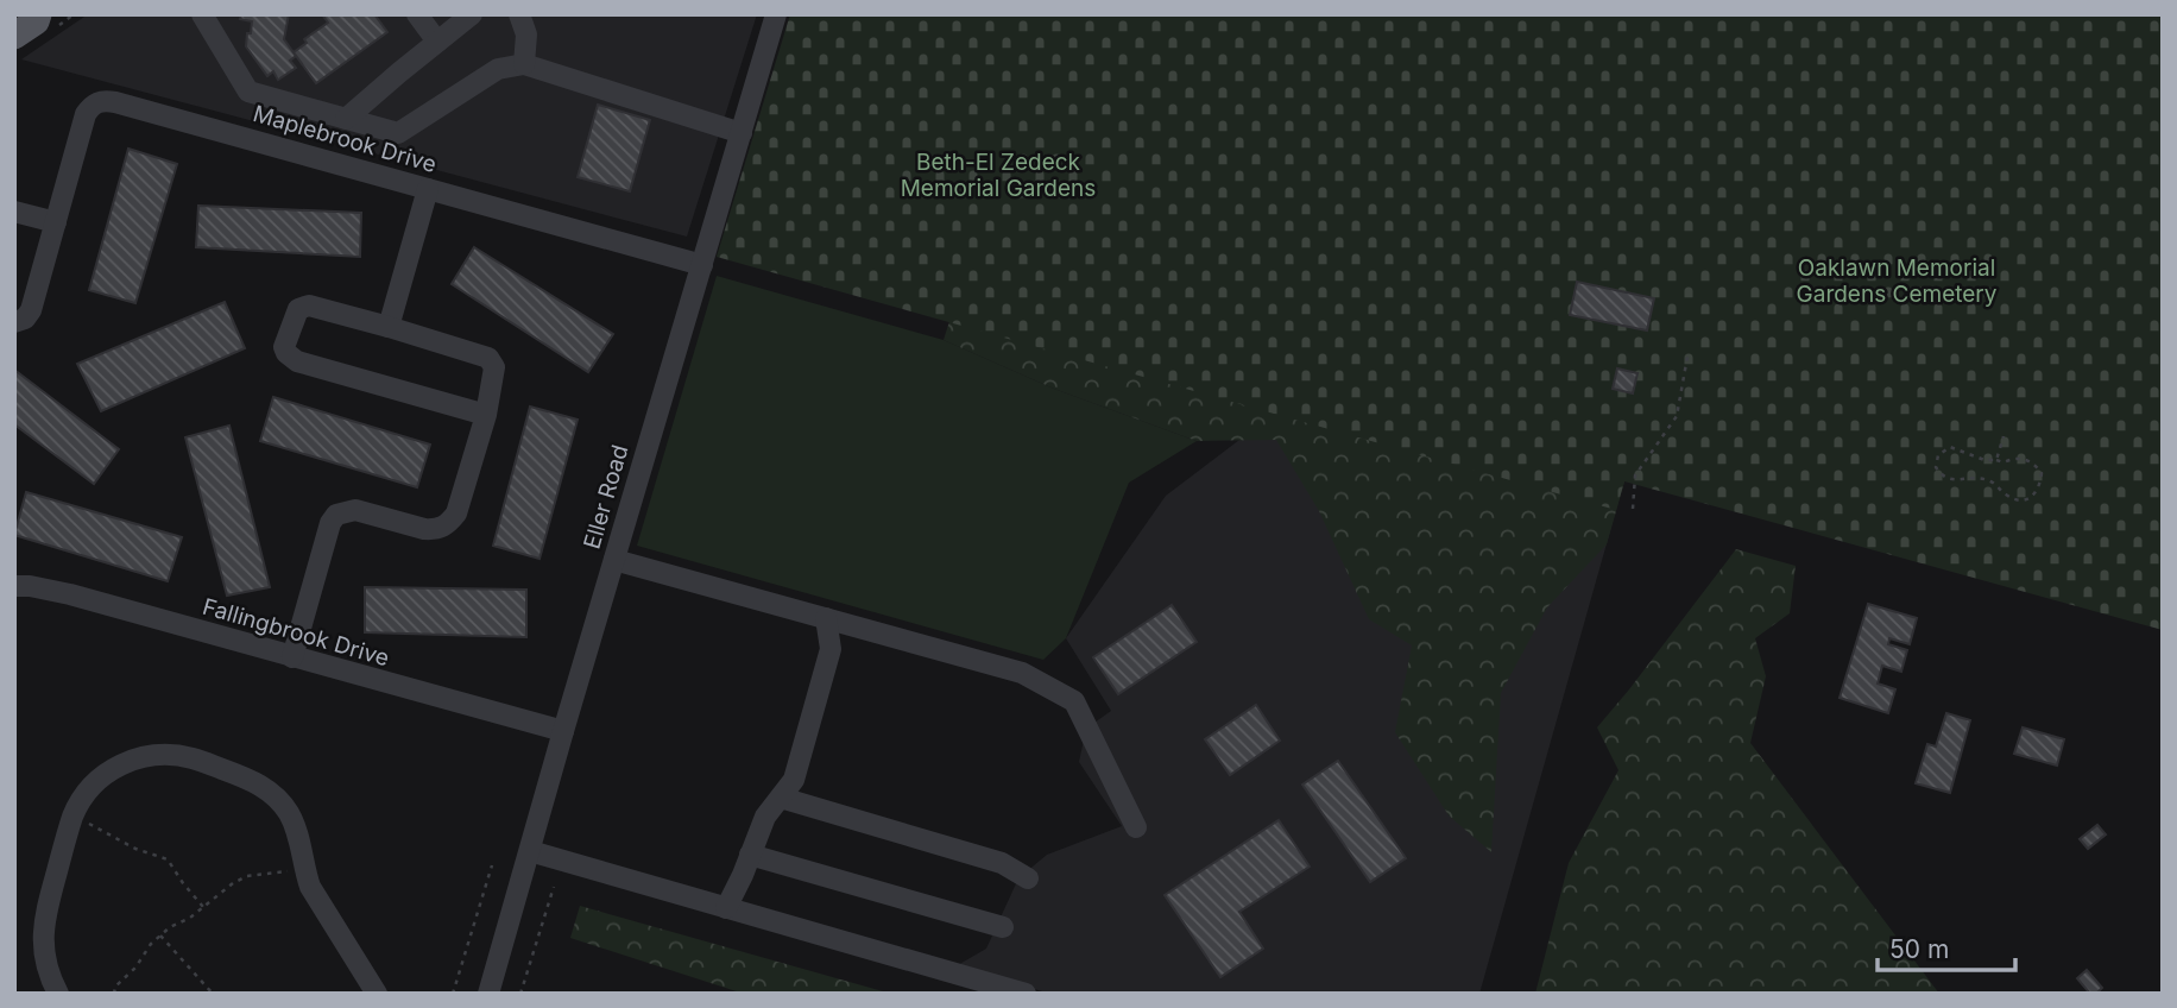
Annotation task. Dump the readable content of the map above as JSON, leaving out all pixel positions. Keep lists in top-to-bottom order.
{
  "streets": {
    "street": ["Maplebrook Drive", "Eller Road", "Fallingbrook Drive"]
  },
  "crossings": [
    ["Maplebrook Drive", "Eller Road"],
    ["Eller Road", "Fallingbrook Drive"]
  ],
  "parks": ["Beth-El Zedeck Memorial Gardens", "Oaklawn Memorial Gardens Cemetery"],
  "scale_bar": "50 m"
}
